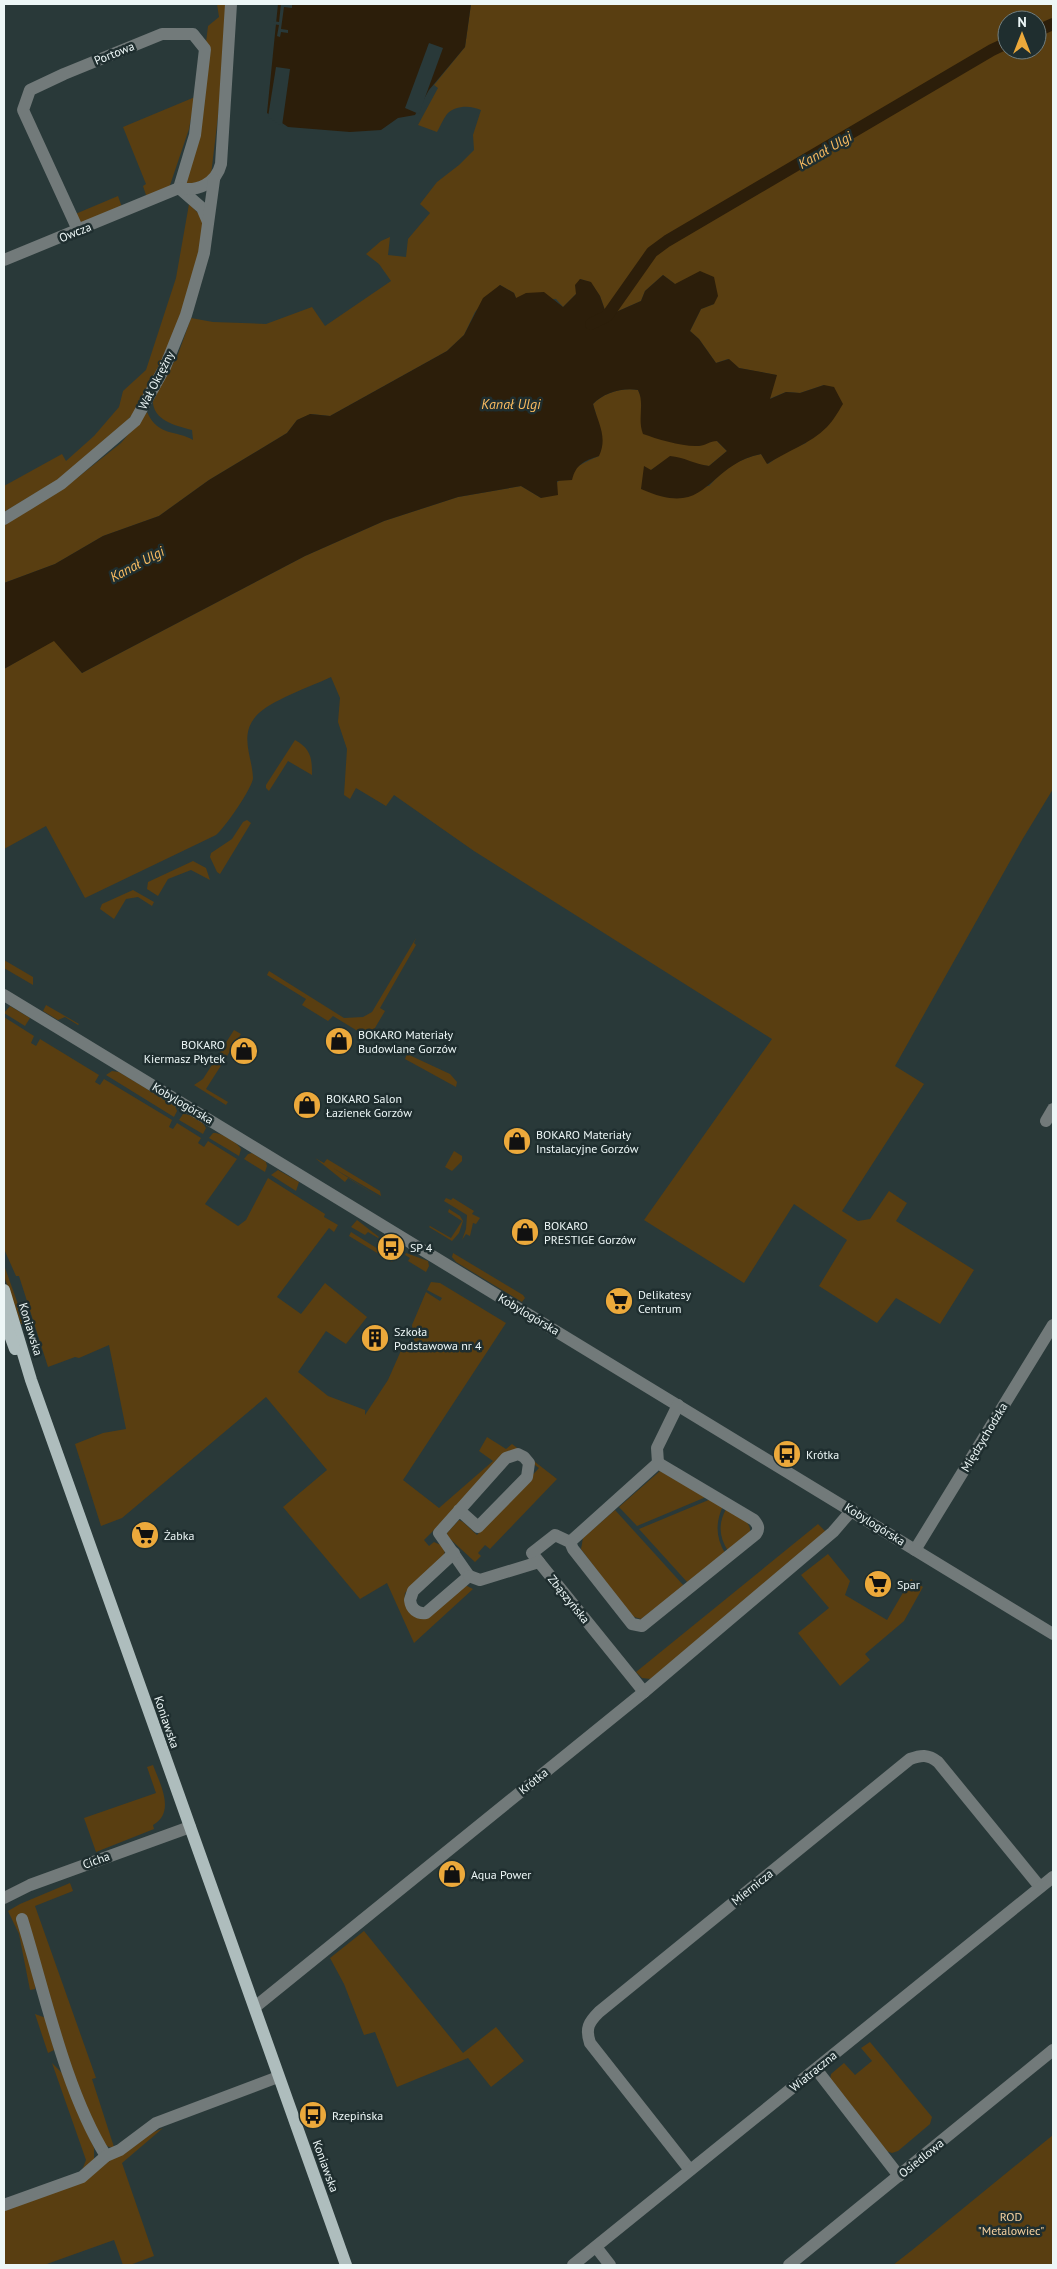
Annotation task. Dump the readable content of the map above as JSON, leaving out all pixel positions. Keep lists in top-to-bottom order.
{
  "streets": {
    "main road": ["Koniawska"],
    "street": [
      "Portowa",
      "Owcza",
      "Wał Okrężny",
      "Kobylogórska",
      "Międzychodzka",
      "Zbąszyńska",
      "Krótka",
      "Cicha",
      "Miernicza",
      "Wiatraczna",
      "Osiedlowa"
    ]
  },
  "crossings": [
    ["Portowa", "Owcza"],
    ["Kobylogórska", "Międzychodzka"],
    ["Kobylogórska", "Krótka"],
    ["Koniawska", "Krótka"],
    ["Koniawska", "Cicha"],
    ["Zbąszyńska", "Krótka"],
    ["Miernicza", "Wiatraczna"]
  ],
  "water": ["Kanał Ulgi"],
  "parks": ["ROD \"Metalowiec\""],
  "places": {
    "shop": [
      "BOKARO Materiały Budowlane Gorzów",
      "BOKARO Kiermasz Płytek",
      "BOKARO Salon Łazienek Gorzów",
      "BOKARO Materiały Instalacyjne Gorzów",
      "BOKARO PRESTIGE Gorzów",
      "Aqua Power"
    ],
    "bus stop": ["SP 4", "Krótka", "Rzepińska"],
    "supermarket": ["Delikatesy Centrum", "Żabka", "Spar"],
    "building": ["Szkoła Podstawowa nr 4"]
  },
  "north": "top"
}
